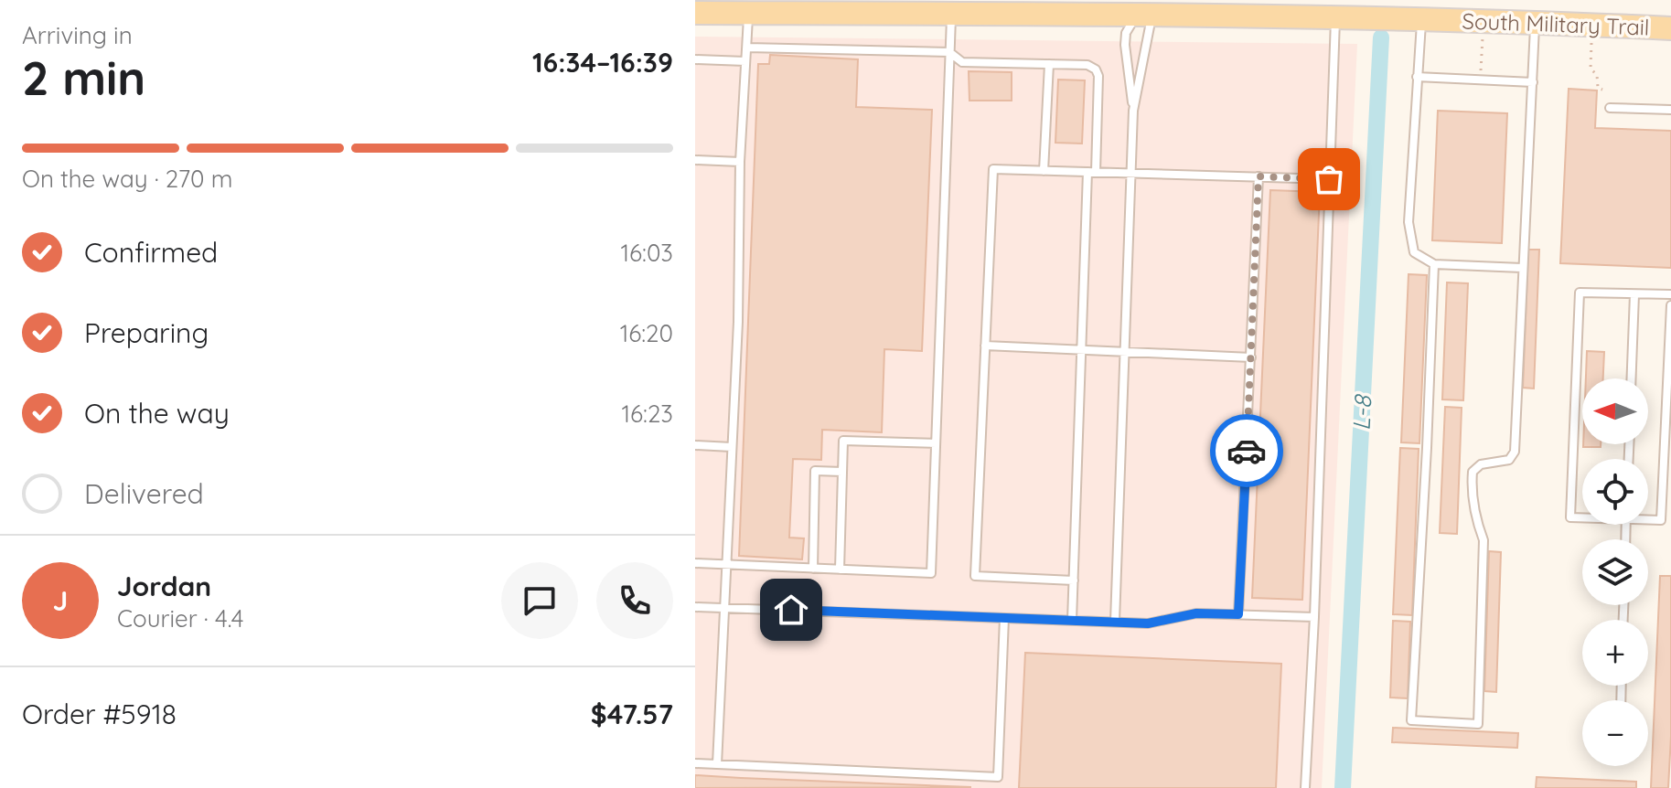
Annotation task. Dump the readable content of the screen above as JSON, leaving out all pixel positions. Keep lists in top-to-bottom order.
{
  "streets": {
    "main road": ["South Military Trail"]
  },
  "water": ["L-8"],
  "north": "left",
  "page": {
    "heading": ["2 min", "Arriving in", "16:34–16:39"],
    "panel": [
      "Jordan",
      "Courier · 4.4",
      "Order #5918",
      "$47.57"
    ],
    "bar": "On the way · 270 m",
    "list": [
      ["Confirmed", "16:03"],
      ["Preparing", "16:20"],
      ["On the way", "16:23"],
      "Delivered"
    ],
    "map_buttons": ["+", "−"],
    "round": "J"
  }
}
